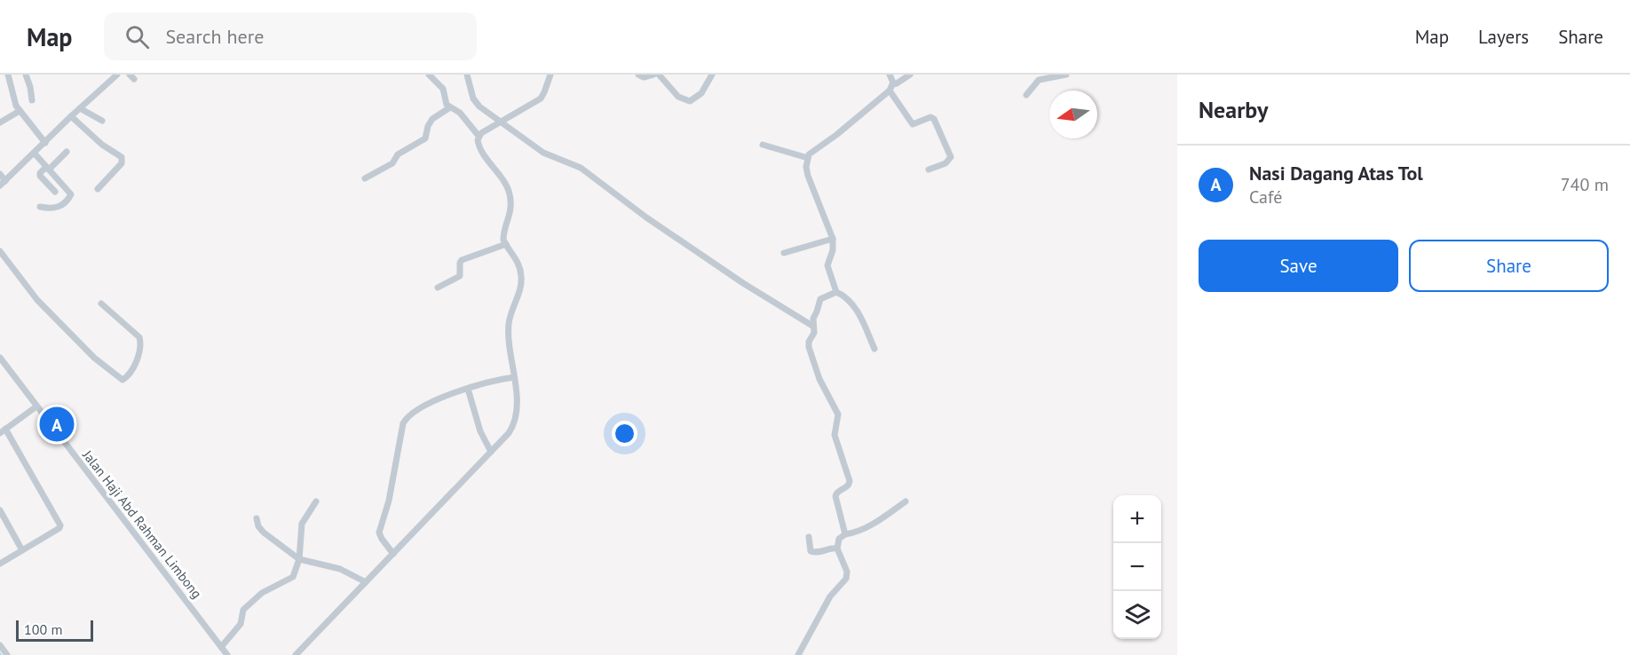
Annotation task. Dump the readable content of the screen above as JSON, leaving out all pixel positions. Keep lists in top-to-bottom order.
{
  "streets": {
    "street": ["Jalan Haji Abd Rahman Limbong"]
  },
  "scale_bar": "100 m",
  "north": "left",
  "page": {
    "header": "Map",
    "search": "Search here",
    "nav": ["Map", "Layers", "Share"],
    "heading": "Nearby",
    "list": [
      {
        "mark": "A",
        "name": "Nasi Dagang Atas Tol",
        "note": "Café",
        "value": "740 m"
      }
    ],
    "buttons": ["Save", "Share"],
    "pins": "A",
    "map_buttons": ["+", "−"],
    "scale": "100 m"
  }
}
